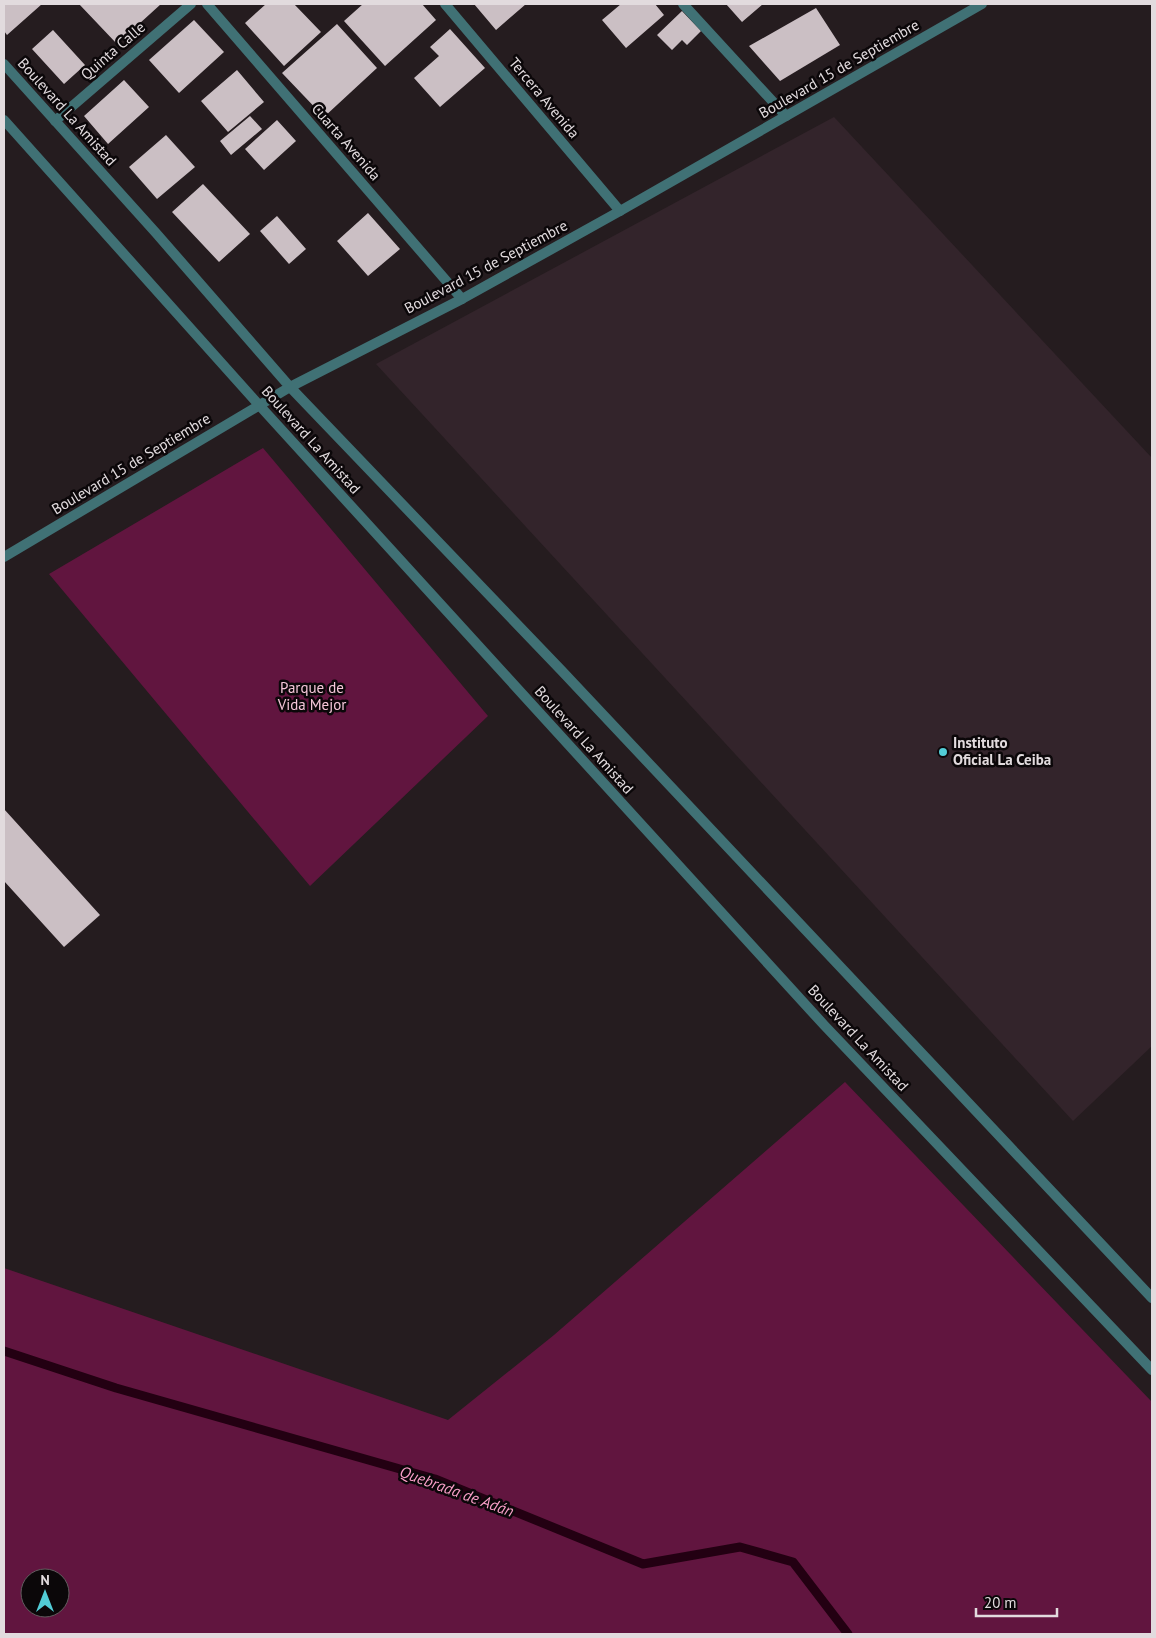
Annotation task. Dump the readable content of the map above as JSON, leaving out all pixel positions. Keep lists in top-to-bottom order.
{
  "streets": {
    "street": [
      "Quinta Calle",
      "Boulevard 15 de Septiembre",
      "Tercera Avenida",
      "Boulevard La Amistad",
      "Cuarta Avenida"
    ]
  },
  "crossings": [
    ["Quinta Calle", "Boulevard La Amistad"],
    ["Boulevard 15 de Septiembre", "Tercera Avenida"],
    ["Boulevard 15 de Septiembre", "Boulevard La Amistad"],
    ["Boulevard 15 de Septiembre", "Cuarta Avenida"]
  ],
  "water": ["Quebrada de Adán"],
  "parks": ["Parque de Vida Mejor"],
  "places": ["Instituto Oficial La Ceiba"],
  "scale_bar": "20 m",
  "north": "top"
}
